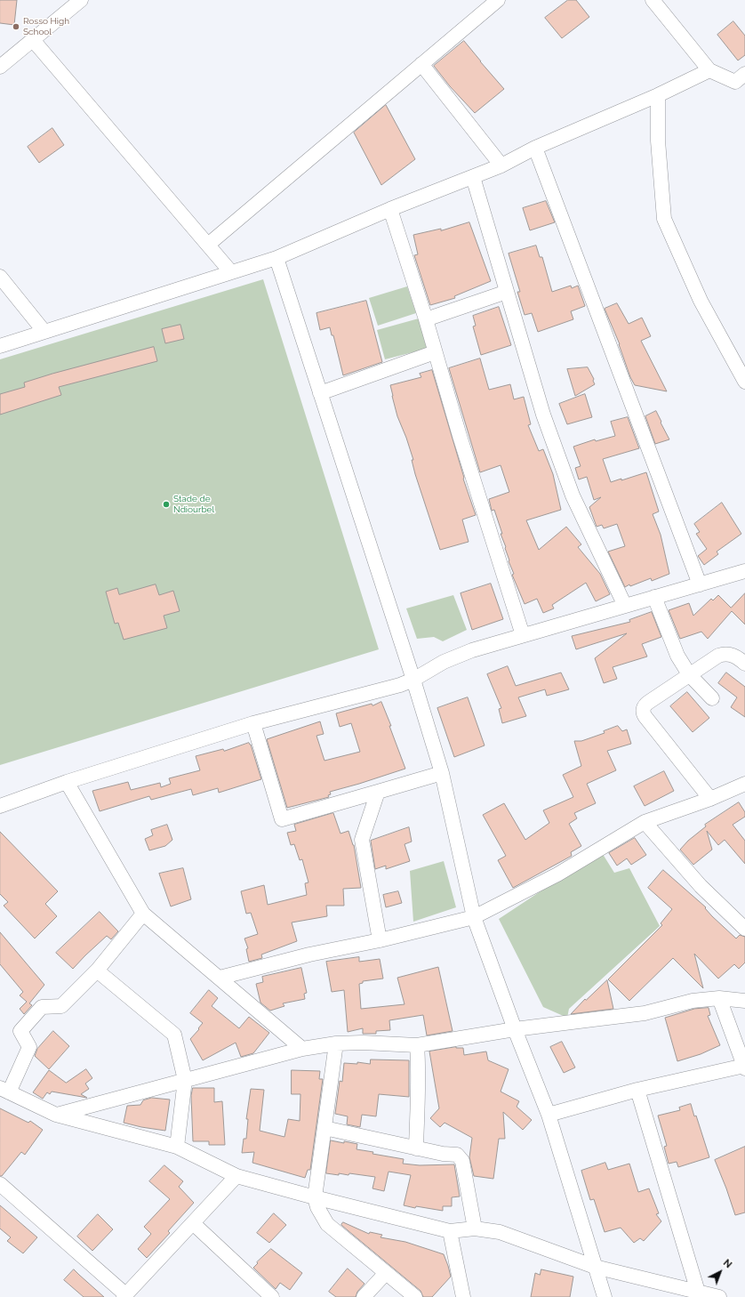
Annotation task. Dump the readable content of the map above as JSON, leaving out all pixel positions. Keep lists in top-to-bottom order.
{
  "places": ["Rosso High School", "Stade de Ndiourbel"],
  "north": "top right"
}
